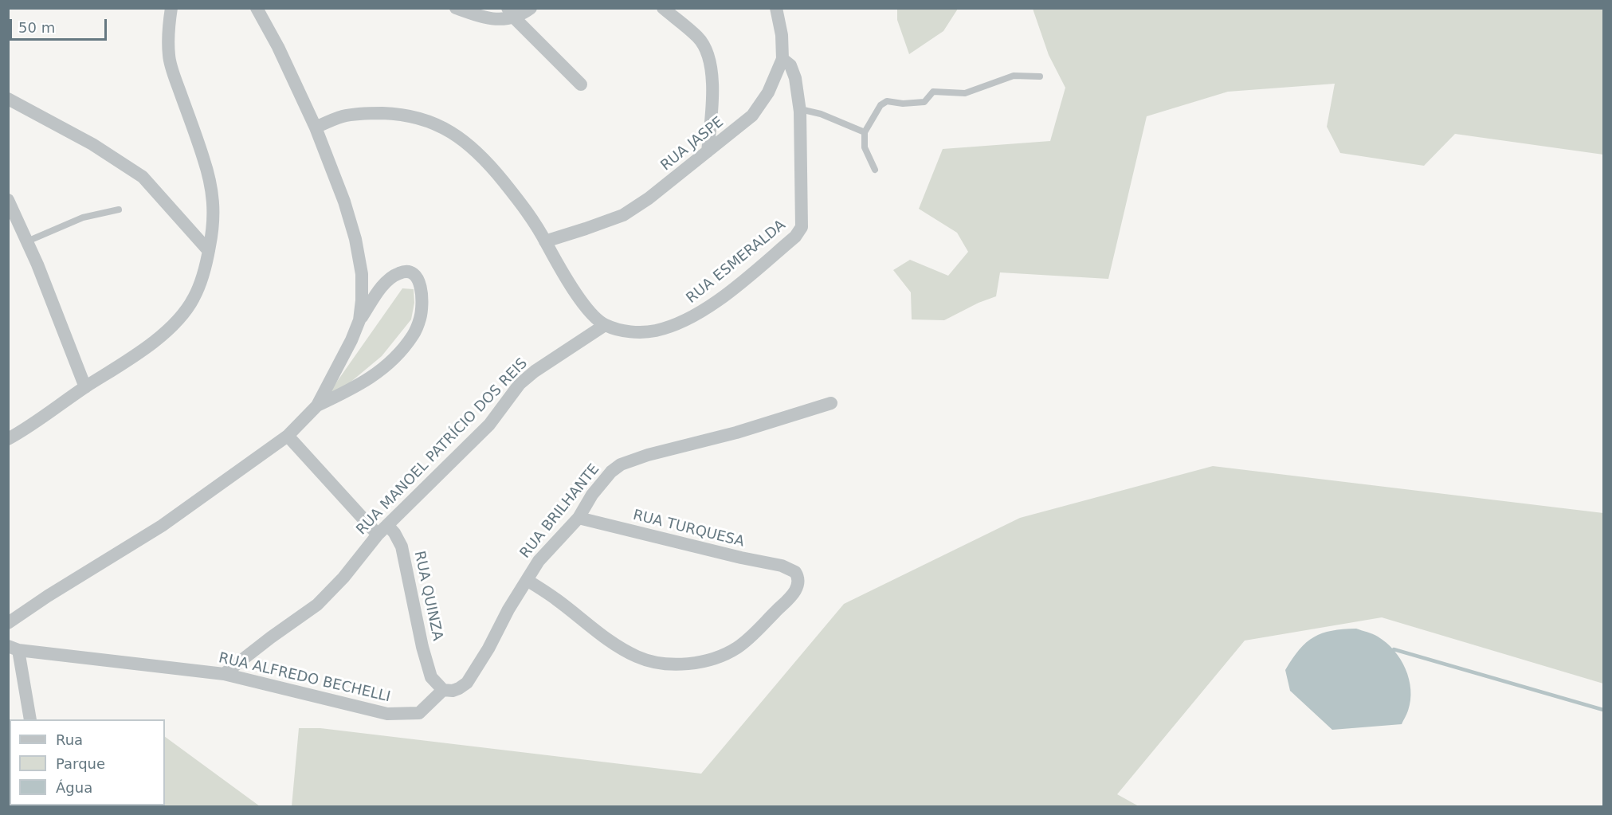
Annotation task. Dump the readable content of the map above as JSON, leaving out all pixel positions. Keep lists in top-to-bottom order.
{
  "streets": {
    "street": [
      "RUA JASPE",
      "RUA ESMERALDA",
      "RUA MANOEL PATRÍCIO DOS REIS",
      "RUA BRILHANTE",
      "RUA TURQUESA",
      "RUA QUINZA",
      "RUA ALFREDO BECHELLI"
    ]
  },
  "crossings": [
    ["RUA JASPE", "RUA ESMERALDA"],
    ["RUA ESMERALDA", "RUA MANOEL PATRÍCIO DOS REIS"],
    ["RUA MANOEL PATRÍCIO DOS REIS", "RUA QUINZA"],
    ["RUA MANOEL PATRÍCIO DOS REIS", "RUA ALFREDO BECHELLI"],
    ["RUA BRILHANTE", "RUA TURQUESA"],
    ["RUA BRILHANTE", "RUA QUINZA"],
    ["RUA BRILHANTE", "RUA ALFREDO BECHELLI"],
    ["RUA QUINZA", "RUA ALFREDO BECHELLI"]
  ],
  "legend": ["Rua", "Parque", "Água"],
  "scale_bar": "50 m"
}
